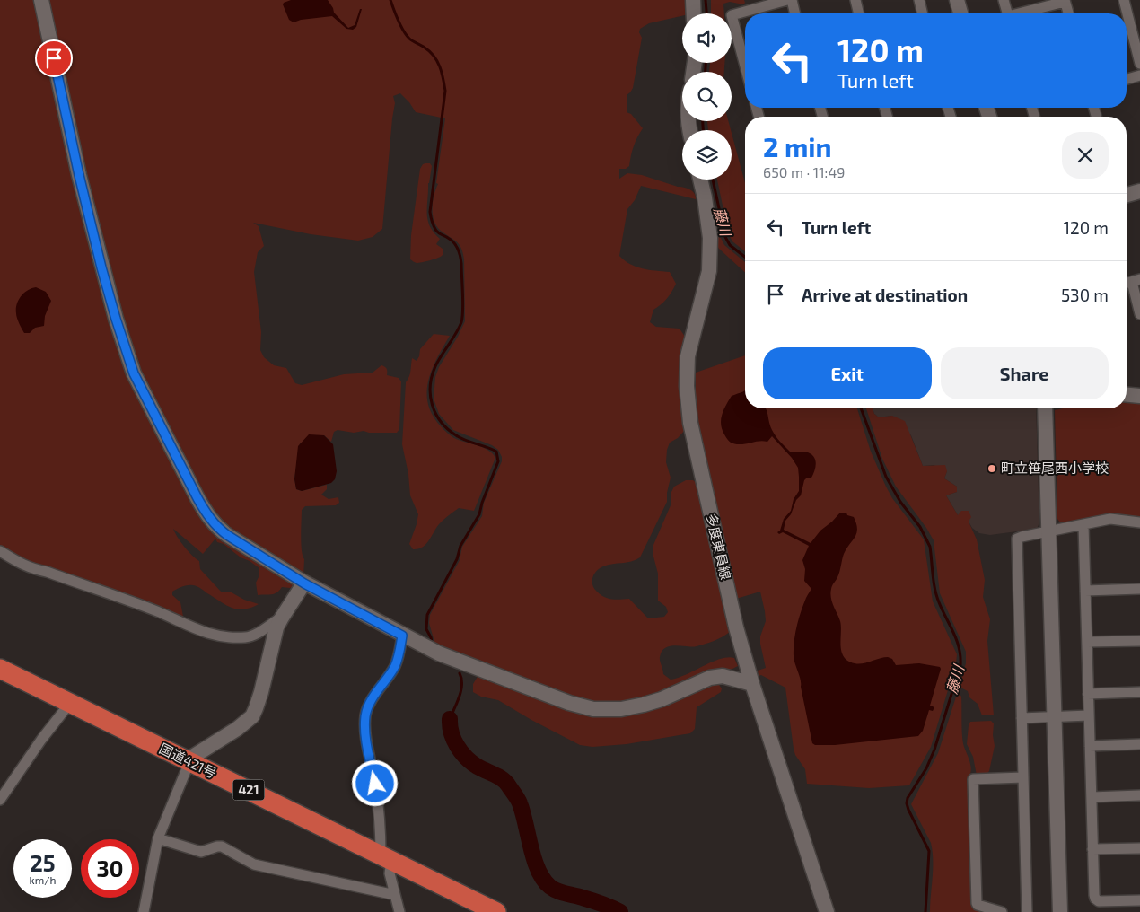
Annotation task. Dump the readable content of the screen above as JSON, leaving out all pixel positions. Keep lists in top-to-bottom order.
{
  "streets": {
    "highway": ["国道421号", "421"],
    "street": ["多度東員線"]
  },
  "water": ["藤川"],
  "places": ["町立笹尾西小学校"],
  "page": {
    "turn": ["120 m", "Turn left"],
    "heading": ["2 min", "650 m · 11:49"],
    "list": [
      {
        "name": "Turn left",
        "value": "120 m"
      },
      {
        "name": "Arrive at destination",
        "value": "530 m"
      }
    ],
    "buttons": ["Exit", "Share"],
    "speed": "25 km/h",
    "limit": "30"
  }
}
